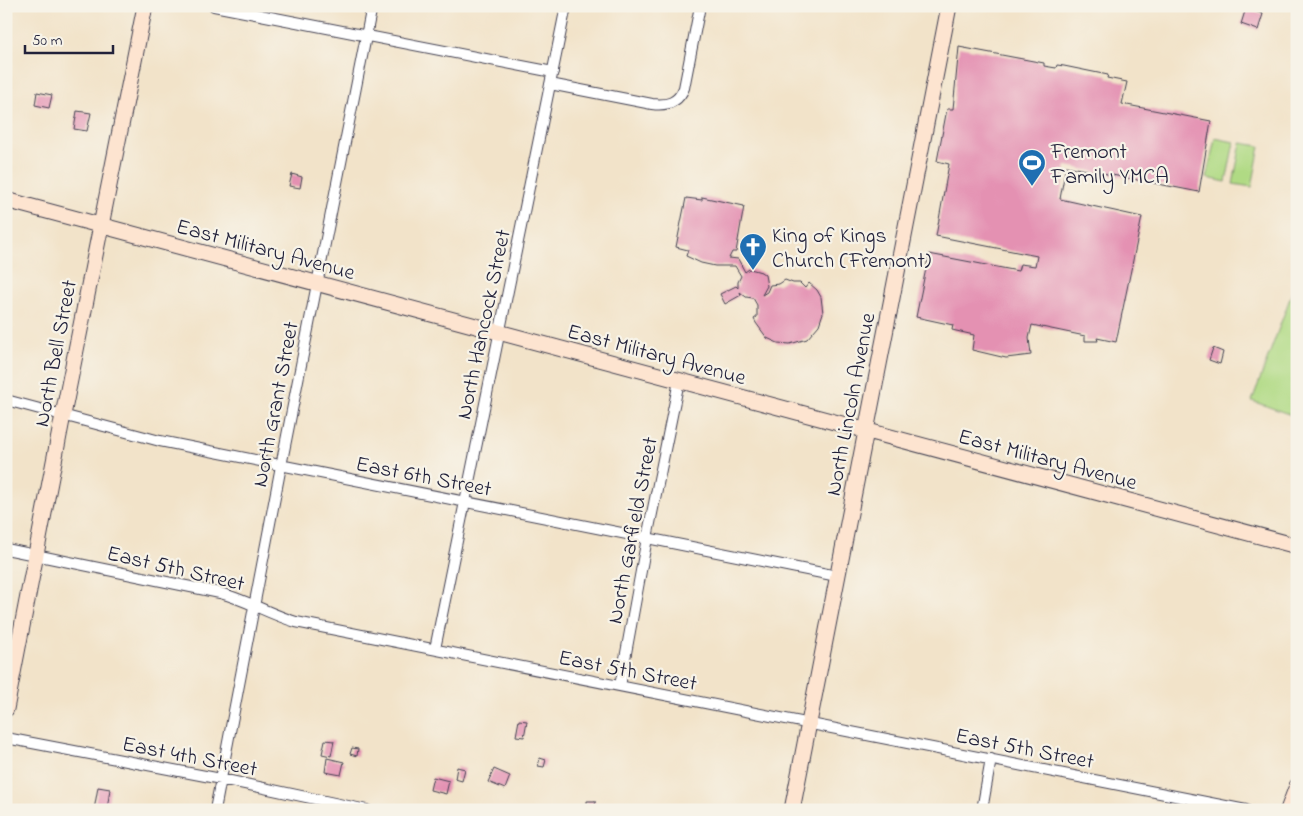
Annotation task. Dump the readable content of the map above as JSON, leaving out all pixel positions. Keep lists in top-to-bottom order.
{
  "streets": {
    "main road": ["East Military Avenue", "North Bell Street", "North Lincoln Avenue"],
    "street": [
      "North Hancock Street",
      "North Grant Street",
      "East 6th Street",
      "North Garfield Street",
      "East 5th Street",
      "East 4th Street"
    ]
  },
  "crossings": [
    ["East Military Avenue", "North Hancock Street"],
    ["East Military Avenue", "North Bell Street"],
    ["East Military Avenue", "North Grant Street"],
    ["East Military Avenue", "North Lincoln Avenue"],
    ["East Military Avenue", "North Garfield Street"],
    ["North Hancock Street", "East 6th Street"],
    ["North Hancock Street", "East 5th Street"],
    ["North Bell Street", "East 6th Street"],
    ["North Bell Street", "East 5th Street"],
    ["North Grant Street", "East 6th Street"],
    ["North Grant Street", "East 5th Street"],
    ["North Grant Street", "East 4th Street"],
    ["North Lincoln Avenue", "East 6th Street"],
    ["North Lincoln Avenue", "East 5th Street"],
    ["East 6th Street", "North Garfield Street"],
    ["North Garfield Street", "East 5th Street"]
  ],
  "places": {
    "sports": ["Fremont Family YMCA"],
    "church": ["King of Kings Church (Fremont)"]
  },
  "scale_bar": "50 m"
}
